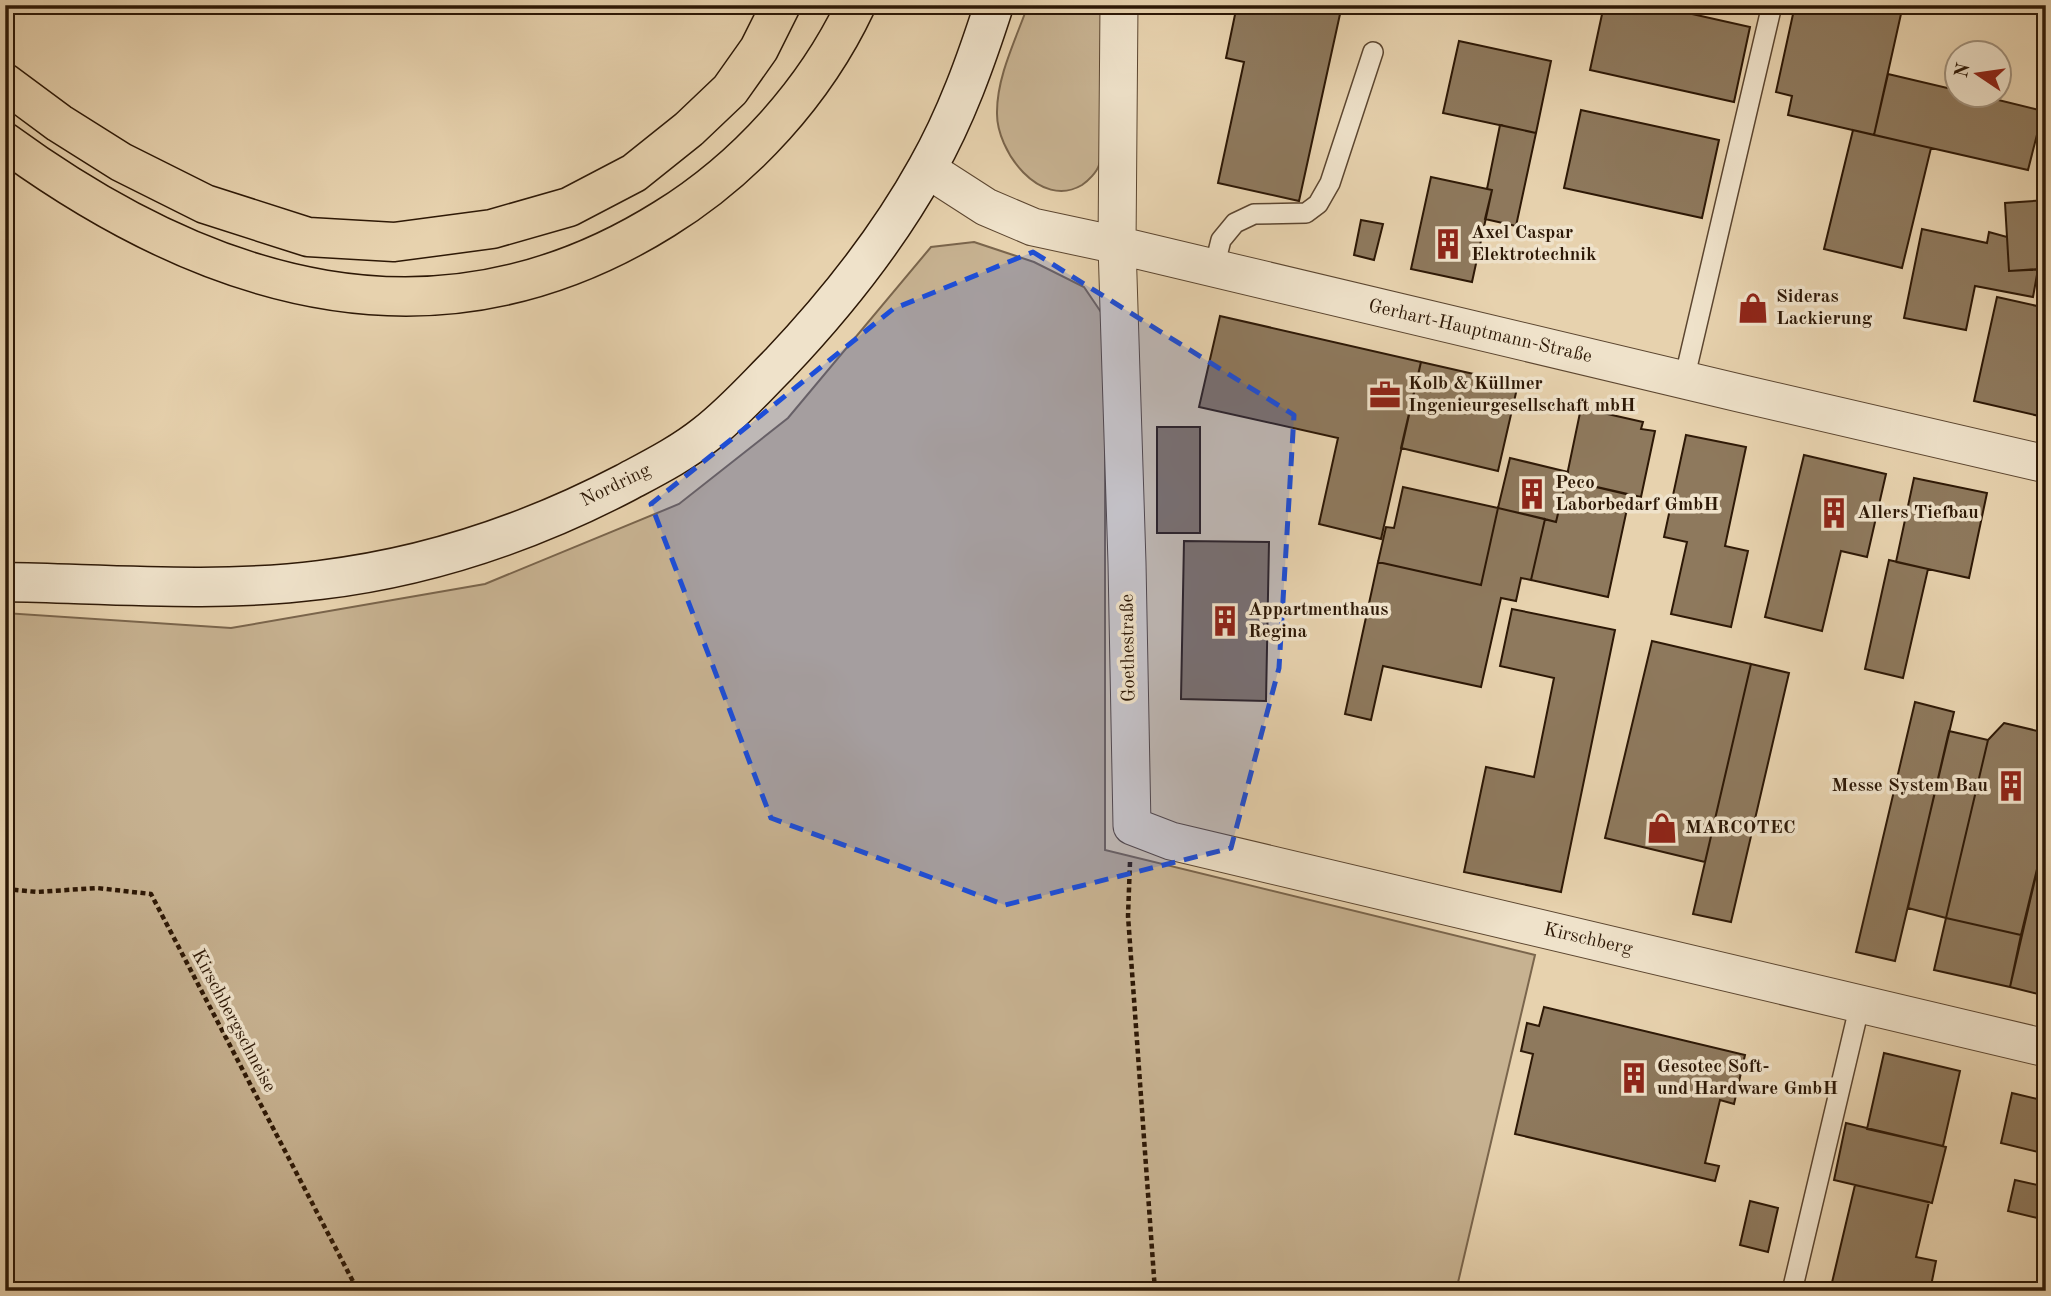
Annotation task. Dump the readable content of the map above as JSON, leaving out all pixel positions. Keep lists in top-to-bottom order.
{
  "streets": {
    "main road": ["Nordring"],
    "street": ["Gerhart-Hauptmann-Straße", "Goethestraße", "Kirschberg"],
    "path": ["Kirschbergschneise"]
  },
  "crossings": [
    ["Gerhart-Hauptmann-Straße", "Nordring"],
    ["Gerhart-Hauptmann-Straße", "Goethestraße"],
    ["Goethestraße", "Kirschberg"]
  ],
  "places": {
    "building": [
      "Axel Caspar Elektrotechnik",
      "Peco Laborbedarf GmbH",
      "Allers Tiefbau",
      "Appartmenthaus Regina",
      "Messe System Bau",
      "Gesotec Soft- und Hardware GmbH"
    ],
    "shop": ["Sideras Lackierung", "MARCOTEC"],
    "office": ["Kolb & Küllmer Ingenieurgesellschaft mbH"]
  },
  "north": "left"
}
